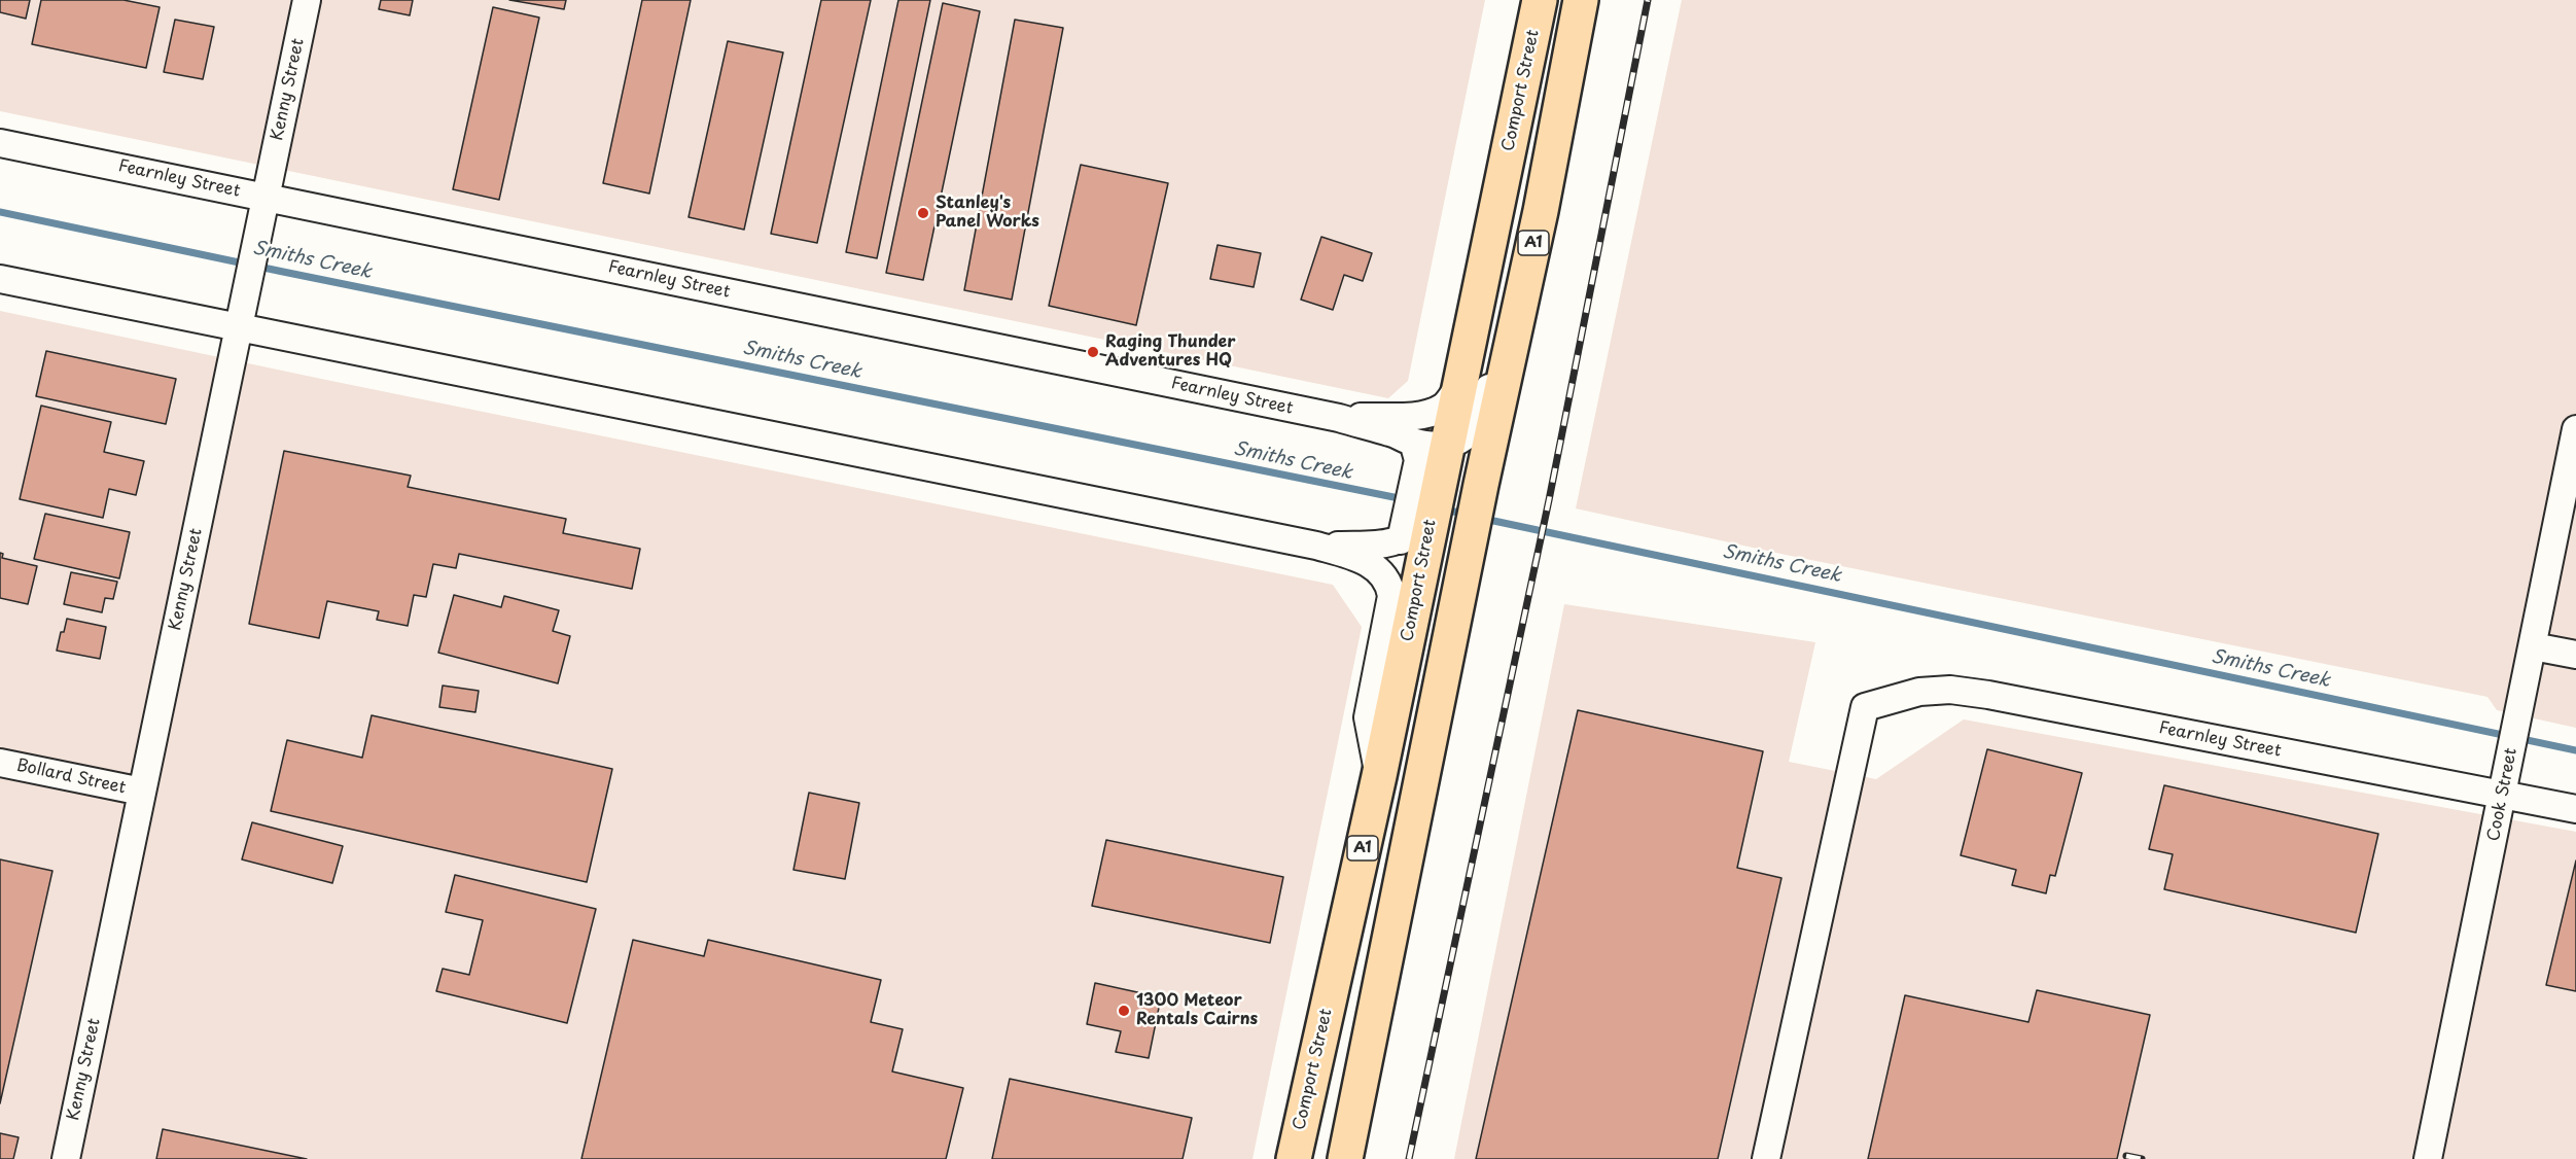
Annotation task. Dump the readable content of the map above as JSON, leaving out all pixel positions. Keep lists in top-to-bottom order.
{
  "streets": {
    "highway": ["Comport Street", "A1"],
    "street": [
      "Kenny Street",
      "Fearnley Street",
      "Bollard Street",
      "Cook Street"
    ]
  },
  "crossings": [
    ["Kenny Street", "Fearnley Street"],
    ["Kenny Street", "Bollard Street"],
    ["Comport Street", "Fearnley Street"],
    ["Fearnley Street", "Cook Street"]
  ],
  "water": ["Smiths Creek"],
  "places": ["Stanley's Panel Works", "Raging Thunder Adventures HQ", "1300 Meteor Rentals Cairns"]
}
